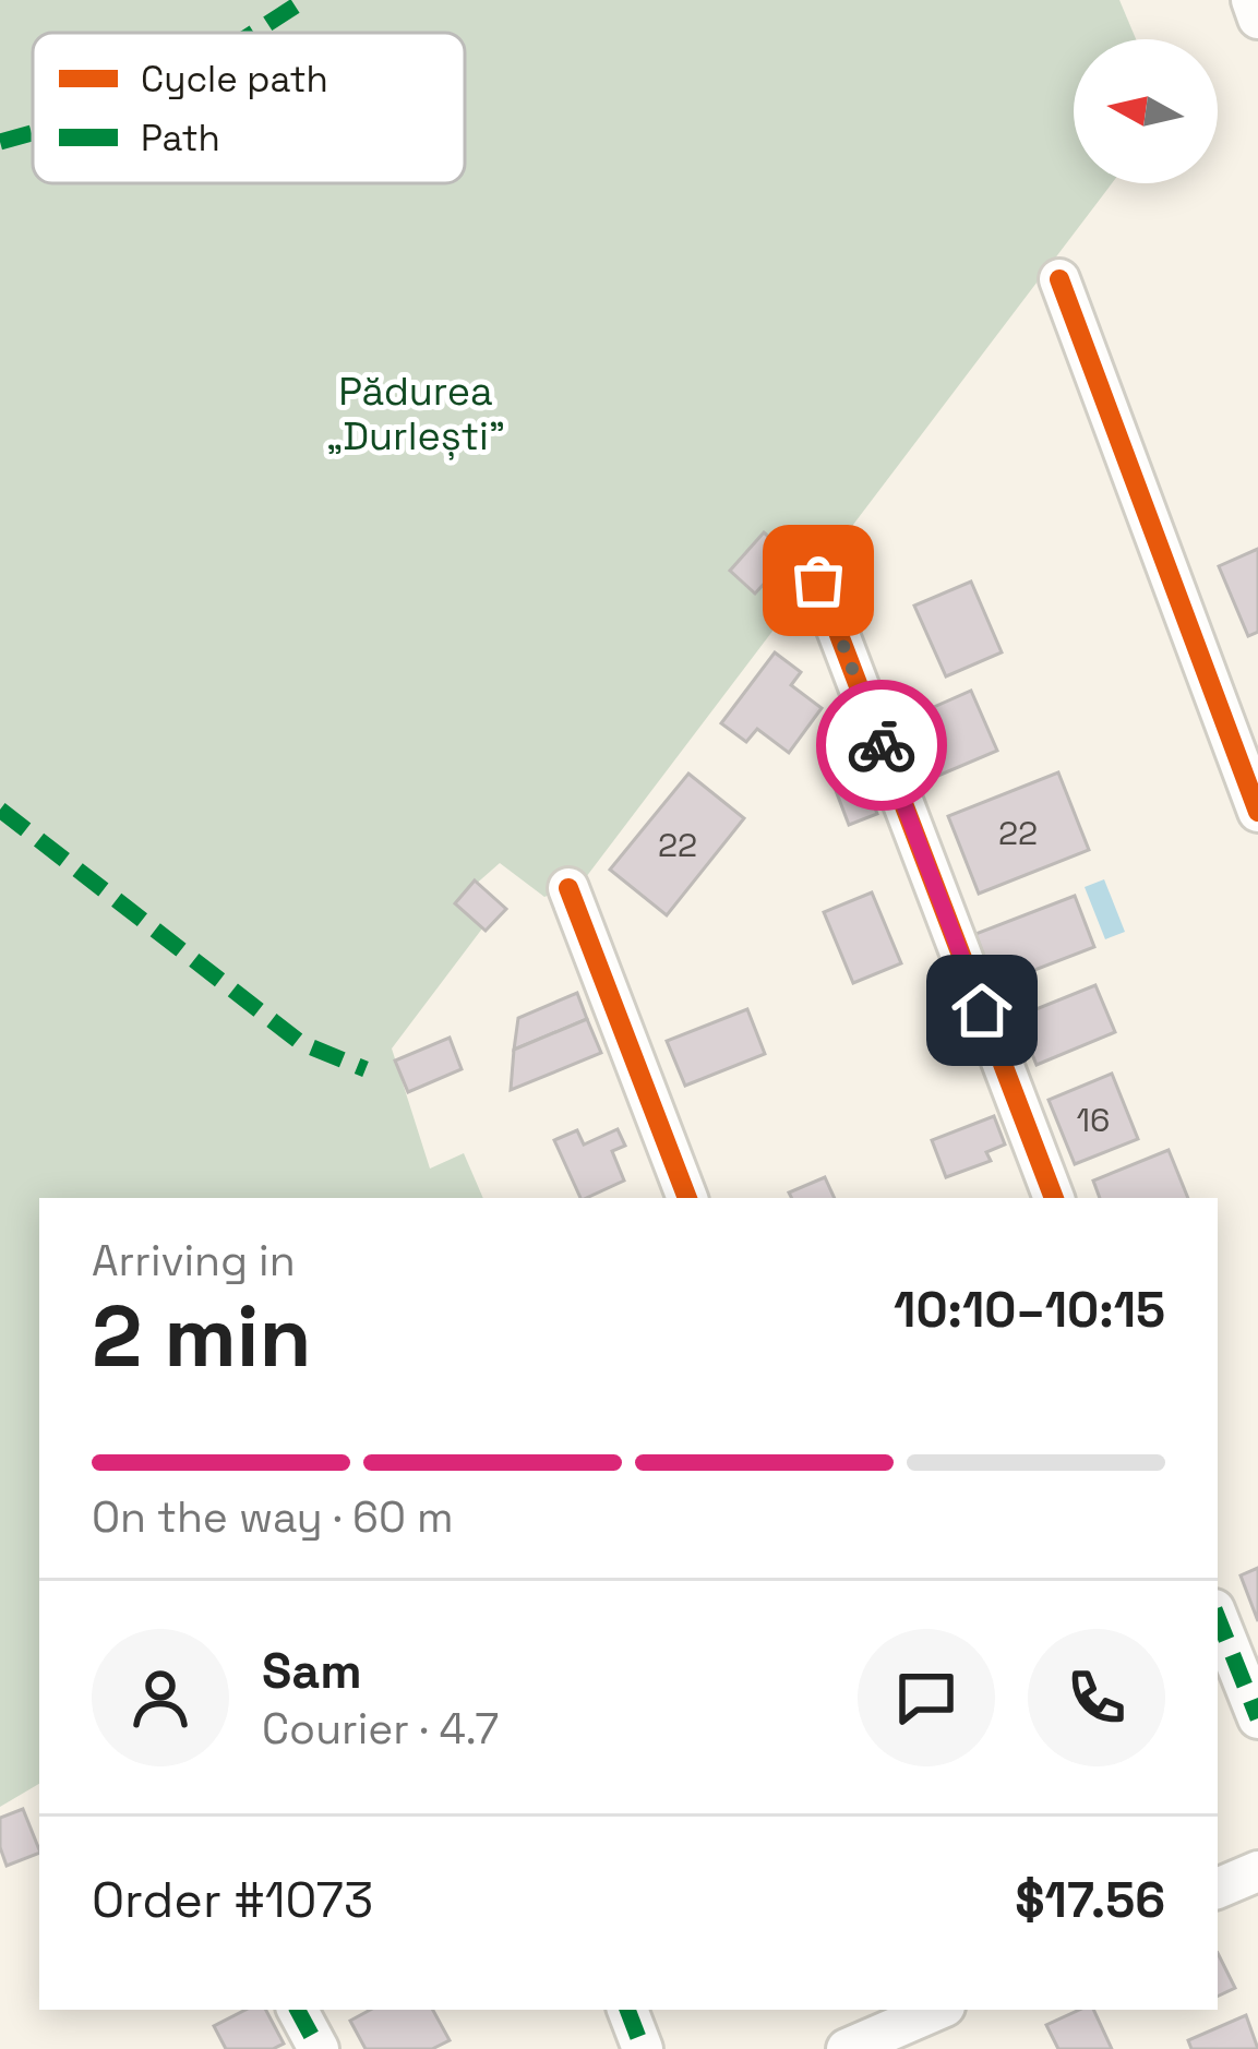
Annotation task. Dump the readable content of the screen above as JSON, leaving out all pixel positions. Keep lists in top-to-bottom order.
{
  "parks": ["Pădurea „Durlești”"],
  "house_numbers": ["22", "22", "16"],
  "legend": ["Cycle path", "Path"],
  "north": "left",
  "page": {
    "heading": ["2 min", "Arriving in", "10:10–10:15"],
    "panel": [
      "Sam",
      "Courier · 4.7",
      "Order #1073",
      "$17.56"
    ],
    "bar": "On the way · 60 m"
  }
}
